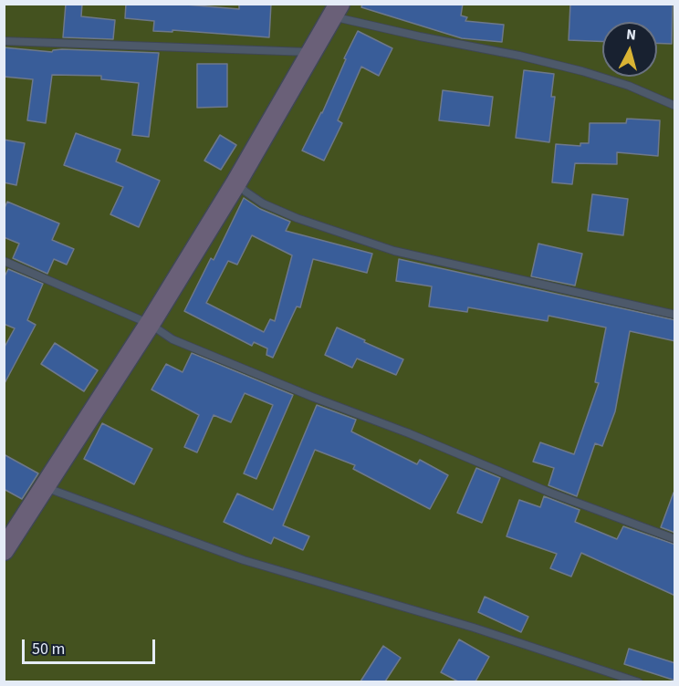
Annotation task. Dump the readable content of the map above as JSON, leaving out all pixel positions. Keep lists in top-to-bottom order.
{
  "scale_bar": "50 m",
  "north": "top"
}
